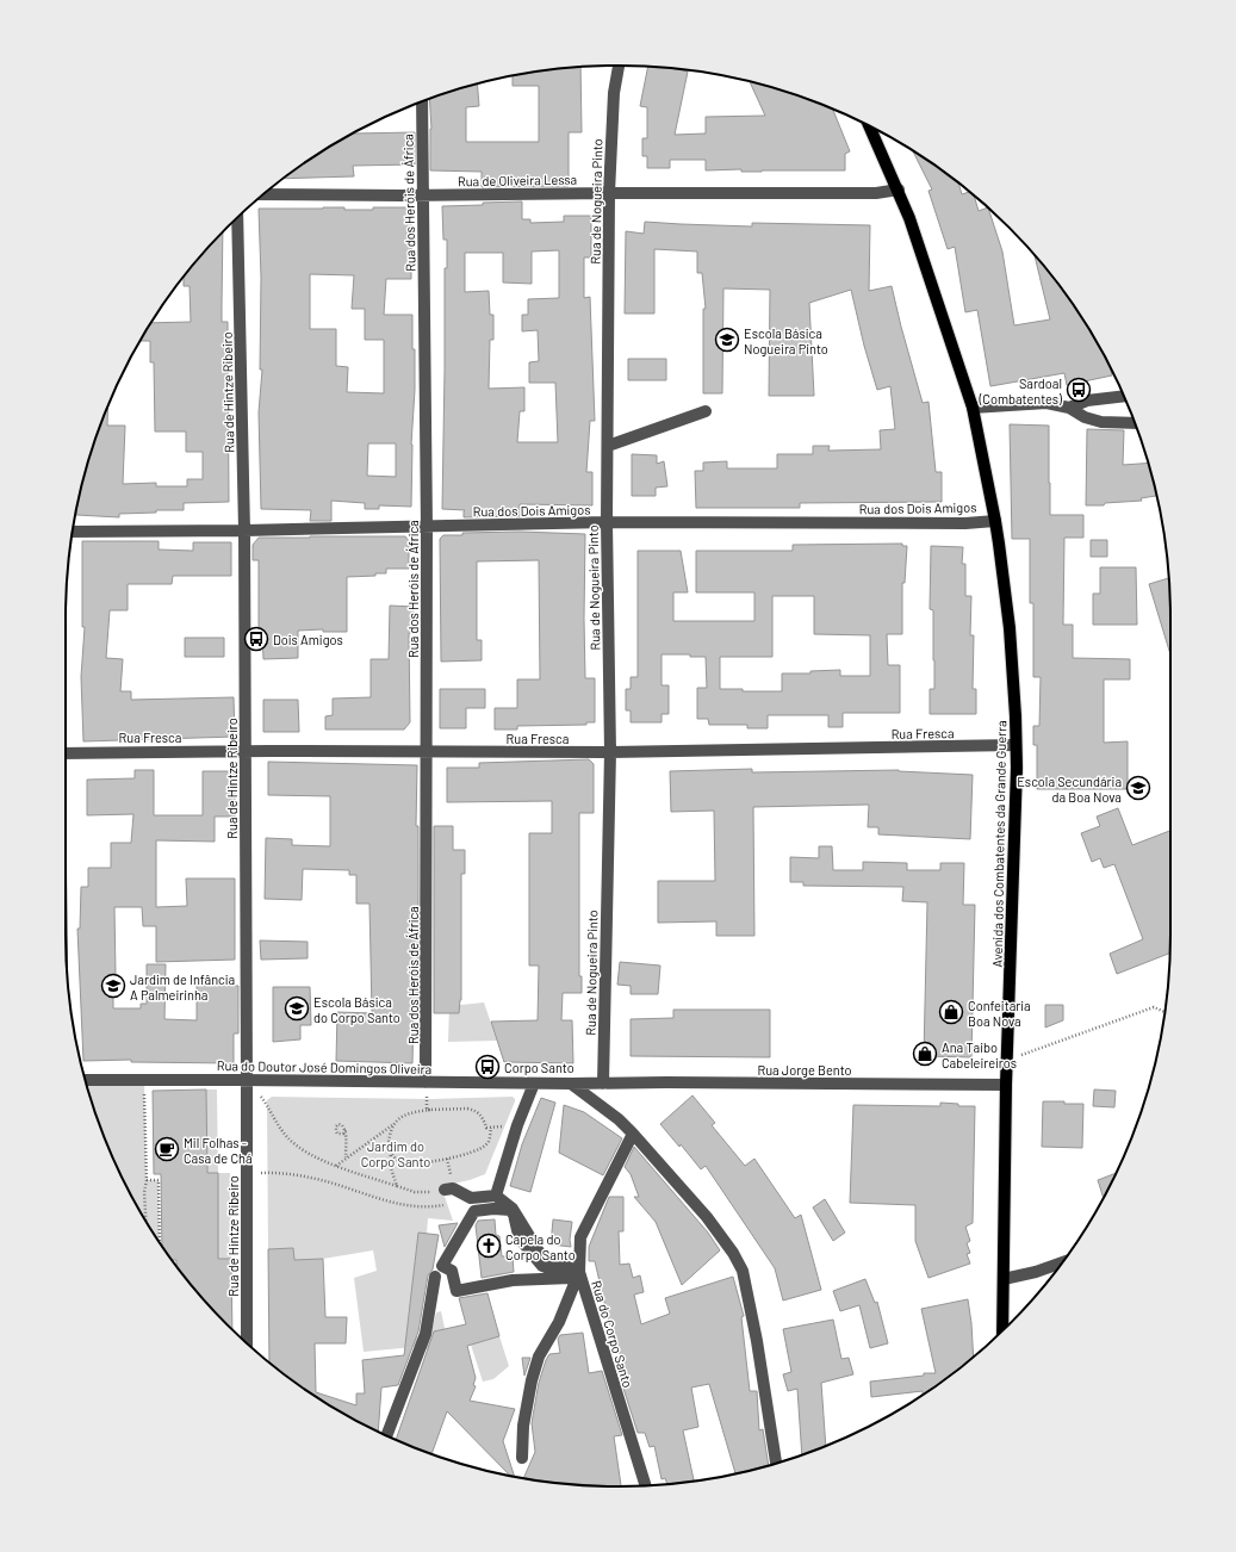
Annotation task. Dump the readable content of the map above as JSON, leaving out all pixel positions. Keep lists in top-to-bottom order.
{
  "streets": {
    "main road": ["Avenida dos Combatentes da Grande Guerra"],
    "street": [
      "Rua de Oliveira Lessa",
      "Rua de Nogueira Pinto",
      "Rua dos Heróis de África",
      "Rua de Hintze Ribeiro",
      "Rua dos Dois Amigos",
      "Rua Fresca",
      "Rua do Doutor José Domingos Oliveira",
      "Rua Jorge Bento",
      "Rua do Corpo Santo"
    ]
  },
  "crossings": [
    ["Rua de Oliveira Lessa", "Rua de Nogueira Pinto"],
    ["Rua de Oliveira Lessa", "Rua dos Heróis de África"],
    ["Rua de Oliveira Lessa", "Avenida dos Combatentes da Grande Guerra"],
    ["Rua de Nogueira Pinto", "Rua dos Dois Amigos"],
    ["Rua de Nogueira Pinto", "Rua Fresca"],
    ["Rua de Nogueira Pinto", "Rua Jorge Bento"],
    ["Rua dos Heróis de África", "Rua dos Dois Amigos"],
    ["Rua dos Heróis de África", "Rua Fresca"],
    ["Rua dos Heróis de África", "Rua do Doutor José Domingos Oliveira"],
    ["Rua de Hintze Ribeiro", "Rua dos Dois Amigos"],
    ["Rua de Hintze Ribeiro", "Rua Fresca"],
    ["Rua de Hintze Ribeiro", "Rua do Doutor José Domingos Oliveira"],
    ["Rua dos Dois Amigos", "Avenida dos Combatentes da Grande Guerra"],
    ["Rua Fresca", "Avenida dos Combatentes da Grande Guerra"],
    ["Avenida dos Combatentes da Grande Guerra", "Rua Jorge Bento"]
  ],
  "parks": ["Jardim do Corpo Santo"],
  "places": {
    "school or university": [
      "Escola Básica Nogueira Pinto",
      "Escola Secundária da Boa Nova",
      "Jardim de Infância A Palmeirinha",
      "Escola Básica do Corpo Santo"
    ],
    "bus stop": ["Sardoal (Combatentes)", "Dois Amigos", "Corpo Santo"],
    "shop": ["Confeitaria Boa Nova", "Ana Taibo Cabeleireiros"],
    "cafe": ["Mil Folhas - Casa de Chá"],
    "church": ["Capela do Corpo Santo"]
  }
}
